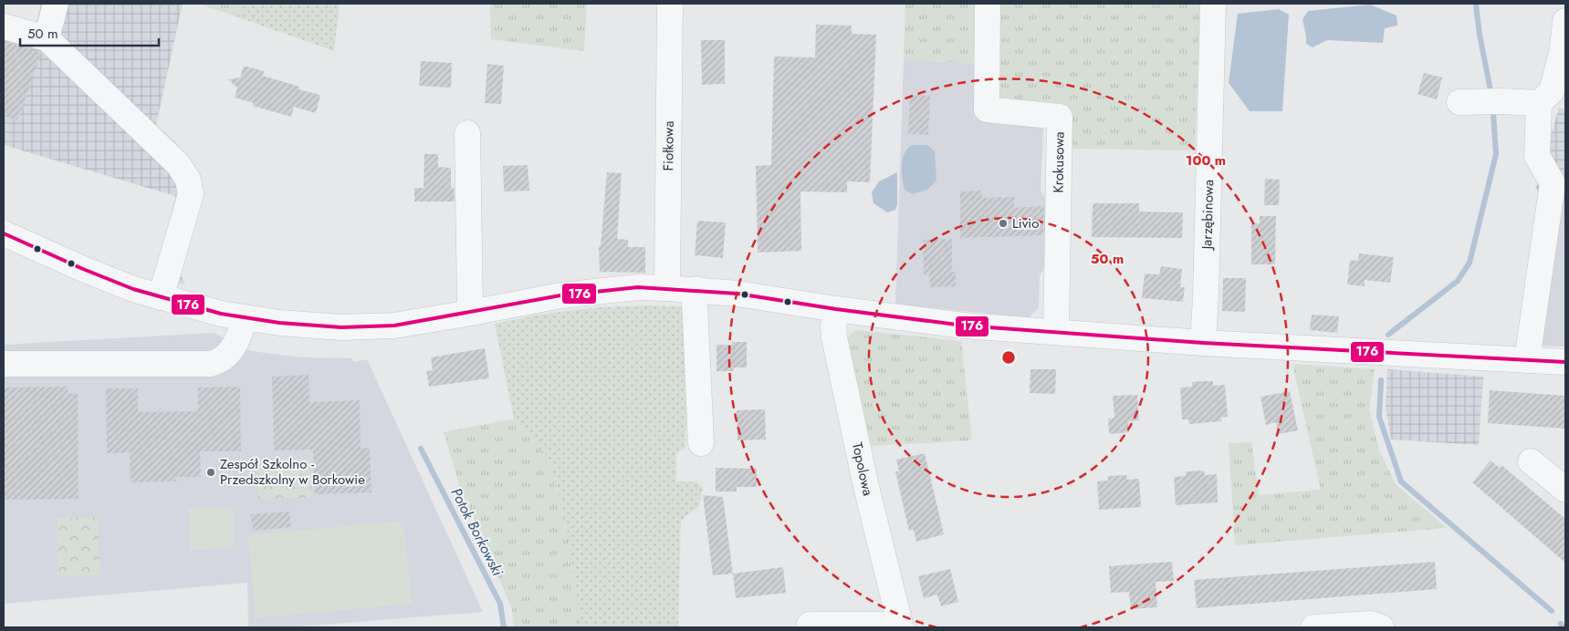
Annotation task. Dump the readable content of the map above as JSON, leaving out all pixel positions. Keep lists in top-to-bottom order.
{
  "streets": {
    "street": [
      "Fiołkowa",
      "Krokusowa",
      "Jarzębinowa",
      "Topolowa"
    ]
  },
  "water": ["Potok Borkowski"],
  "places": ["Livio", "Zespół Szkolno - Przedszkolny w Borkowie"],
  "lines": ["transit line 176"],
  "scale_bar": "50 m",
  "rings": ["100 m", "50 m"]
}
